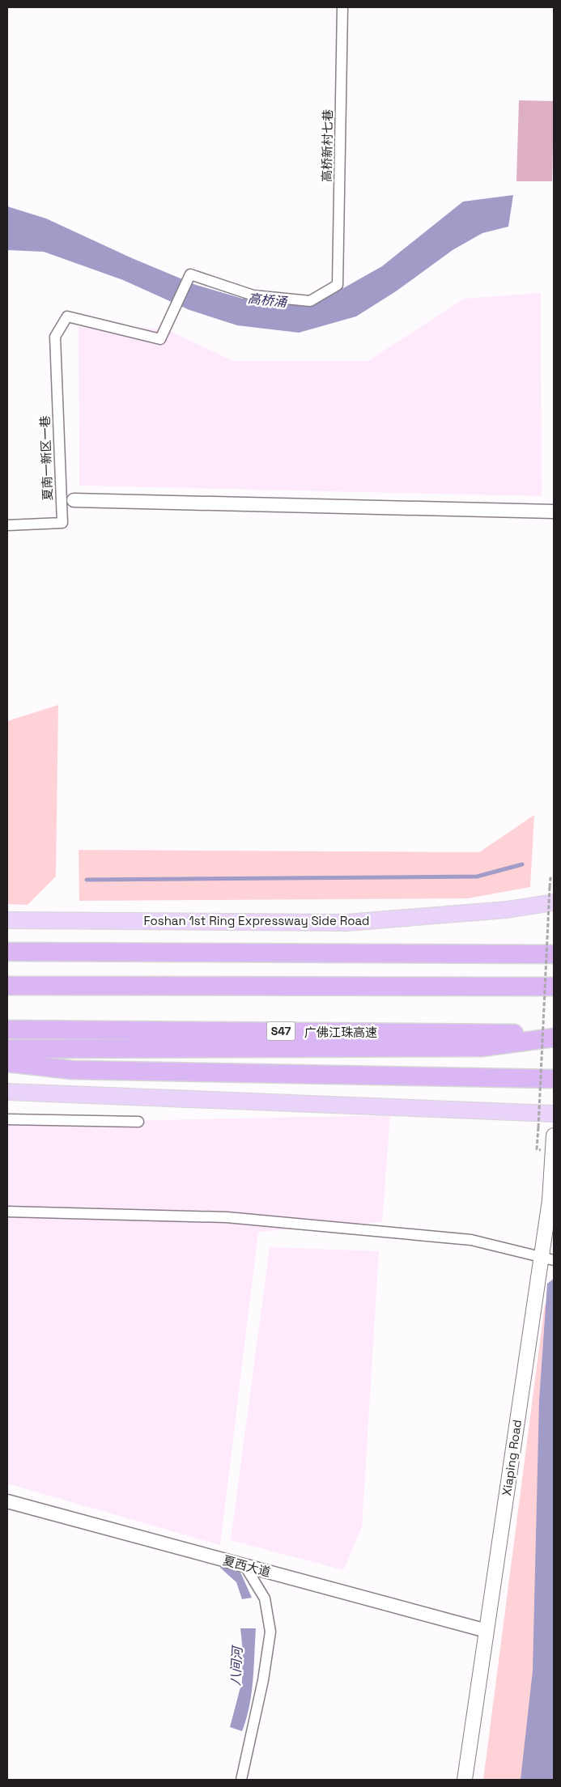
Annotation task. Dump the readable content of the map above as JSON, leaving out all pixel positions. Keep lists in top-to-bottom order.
{
  "streets": {
    "highway": ["S47", "广佛江珠高速"],
    "main road": ["Foshan 1st Ring Expressway Side Road", "Xiaping Road"],
    "street": ["高桥新村七巷", "夏南一新区一巷", "夏西大道"]
  },
  "crossings": [
    ["高桥新村七巷", "夏南一新区一巷"],
    ["Xiaping Road", "夏西大道"]
  ],
  "water": ["高桥涌", "八间河"]
}
